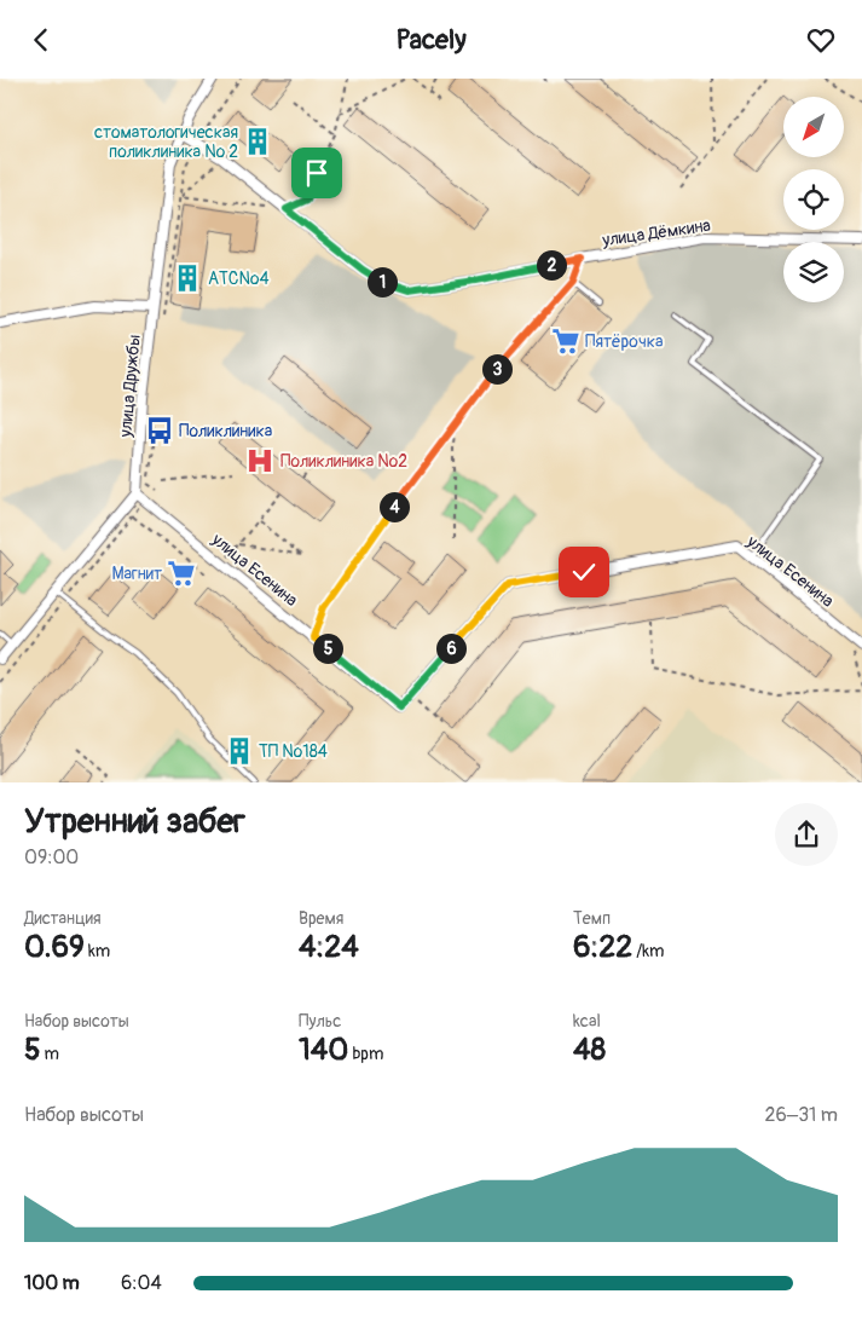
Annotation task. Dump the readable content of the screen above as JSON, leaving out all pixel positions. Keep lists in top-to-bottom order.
{
  "streets": {
    "street": ["улица Дёмкина", "улица Дружбы", "улица Есенина"]
  },
  "crossings": [
    ["улица Дёмкина", "улица Дружбы"],
    ["улица Дружбы", "улица Есенина"]
  ],
  "places": {
    "building": ["стоматологическая поликлиника № 2", "АТС№4", "ТП №184"],
    "supermarket": ["Пятёрочка", "Магнит"],
    "bus stop": ["Поликлиника"],
    "hospital": ["Поликлиника №2"]
  },
  "north": "bottom left",
  "page": {
    "header": "Pacely",
    "pins": [
      "2",
      "1",
      "3",
      "4",
      "5",
      "6"
    ],
    "heading": ["Утренний забег", "09:00"],
    "stats": [
      ["Дистанция", "0.69 km"],
      ["Время", "4:24"],
      ["Темп", "6:22 /km"],
      ["Набор высоты", "5 m"],
      ["Пульс", "140 bpm"],
      ["kcal", "48"]
    ],
    "chart": ["Набор высоты", "26–31 m"],
    "list": [
      {
        "name": "100 m",
        "note": "6:04"
      }
    ]
  }
}
